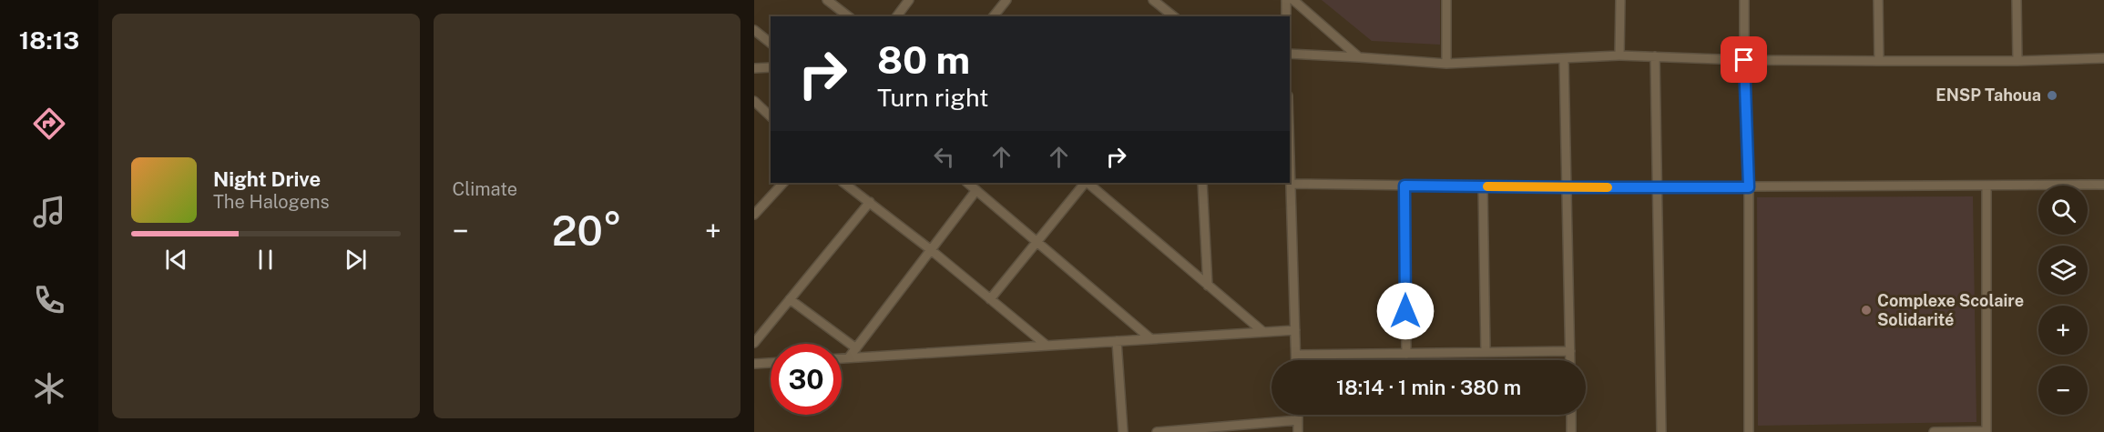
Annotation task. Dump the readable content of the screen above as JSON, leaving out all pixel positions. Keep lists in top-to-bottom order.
{
  "places": ["ENSP Tahoua", "Complexe Scolaire Solidarité"],
  "page": {
    "tabs": "18:13",
    "tile": "Climate",
    "turn": ["80 m", "Turn right"],
    "song": ["Night Drive", "The Halogens"],
    "map_buttons": ["+", "−"],
    "heat": ["−", "20°", "+"],
    "limit": "30",
    "trip": "18:14 · 1 min · 380 m"
  }
}
